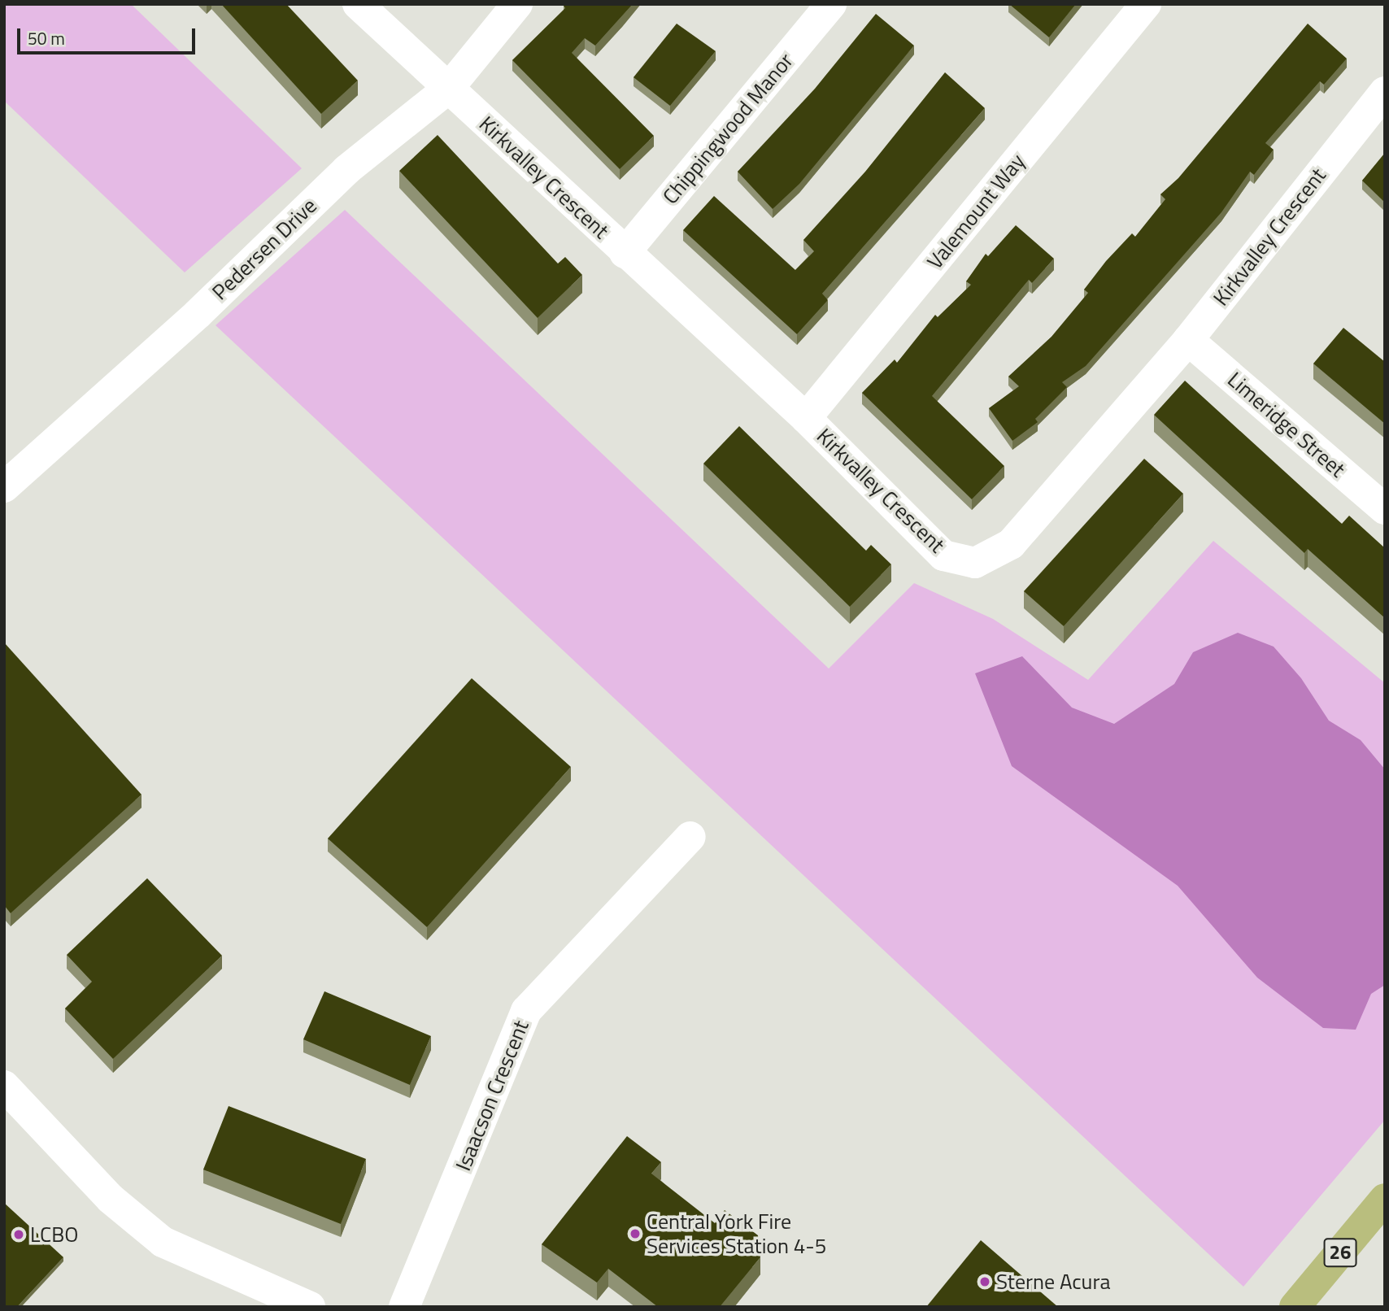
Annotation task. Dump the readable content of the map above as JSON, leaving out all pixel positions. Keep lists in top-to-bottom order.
{
  "streets": {
    "main road": ["26"],
    "street": [
      "Chippingwood Manor",
      "Kirkvalley Crescent",
      "Valemount Way",
      "Pedersen Drive",
      "Limeridge Street",
      "Isaacson Crescent"
    ]
  },
  "crossings": [
    ["Chippingwood Manor", "Kirkvalley Crescent"],
    ["Kirkvalley Crescent", "Valemount Way"],
    ["Kirkvalley Crescent", "Pedersen Drive"],
    ["Kirkvalley Crescent", "Limeridge Street"]
  ],
  "places": ["Central York Fire Services Station 4-5", "LCBO", "Sterne Acura"],
  "scale_bar": "50 m"
}
